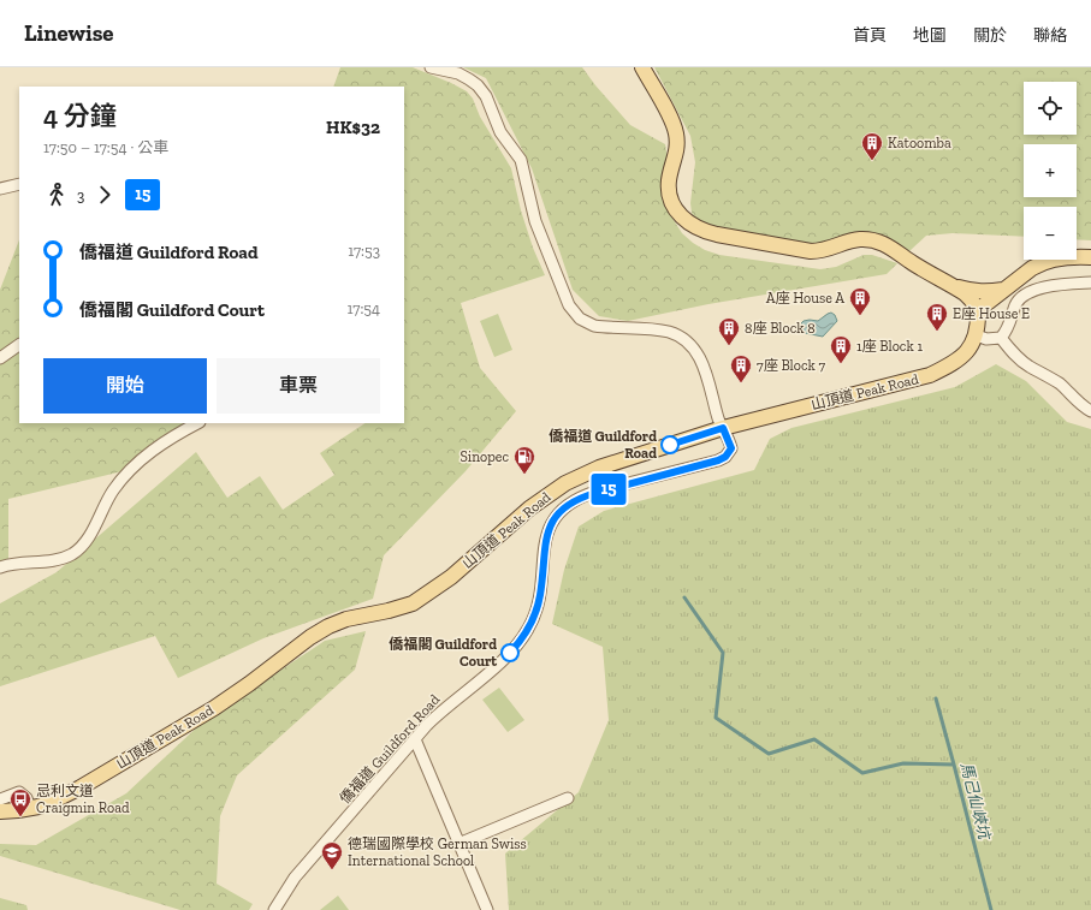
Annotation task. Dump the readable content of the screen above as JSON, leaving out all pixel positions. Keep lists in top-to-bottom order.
{
  "streets": {
    "main road": ["山頂道 Peak Road"],
    "street": ["僑福道 Guildford Road"]
  },
  "crossings": [
    ["山頂道 Peak Road", "僑福道 Guildford Road"]
  ],
  "water": ["馬己仙峽坑"],
  "places": {
    "building": [
      "Katoomba",
      "A座 House A",
      "E座 House E",
      "8座 Block 8",
      "1座 Block 1",
      "7座 Block 7"
    ],
    "other": ["僑福道 Guildford Road", "僑福閣 Guildford Court"],
    "fuel station": ["Sinopec"],
    "bus stop": ["忌利文道 Craigmin Road"],
    "school or university": ["德瑞國際學校 German Swiss International School"]
  },
  "lines": ["bus line 15"],
  "page": {
    "header": "Linewise",
    "nav": [
      "首頁",
      "地圖",
      "關於",
      "聯絡"
    ],
    "on_map": "15",
    "map_buttons": ["+", "−"],
    "heading": ["4 分鐘", "17:50 – 17:54 · 公車", "HK$32"],
    "legs": ["3", "15"],
    "list": [
      {
        "name": "僑福道 Guildford Road",
        "value": "17:53"
      },
      {
        "name": "僑福閣 Guildford Court",
        "value": "17:54"
      }
    ],
    "buttons": ["開始", "車票"]
  }
}
